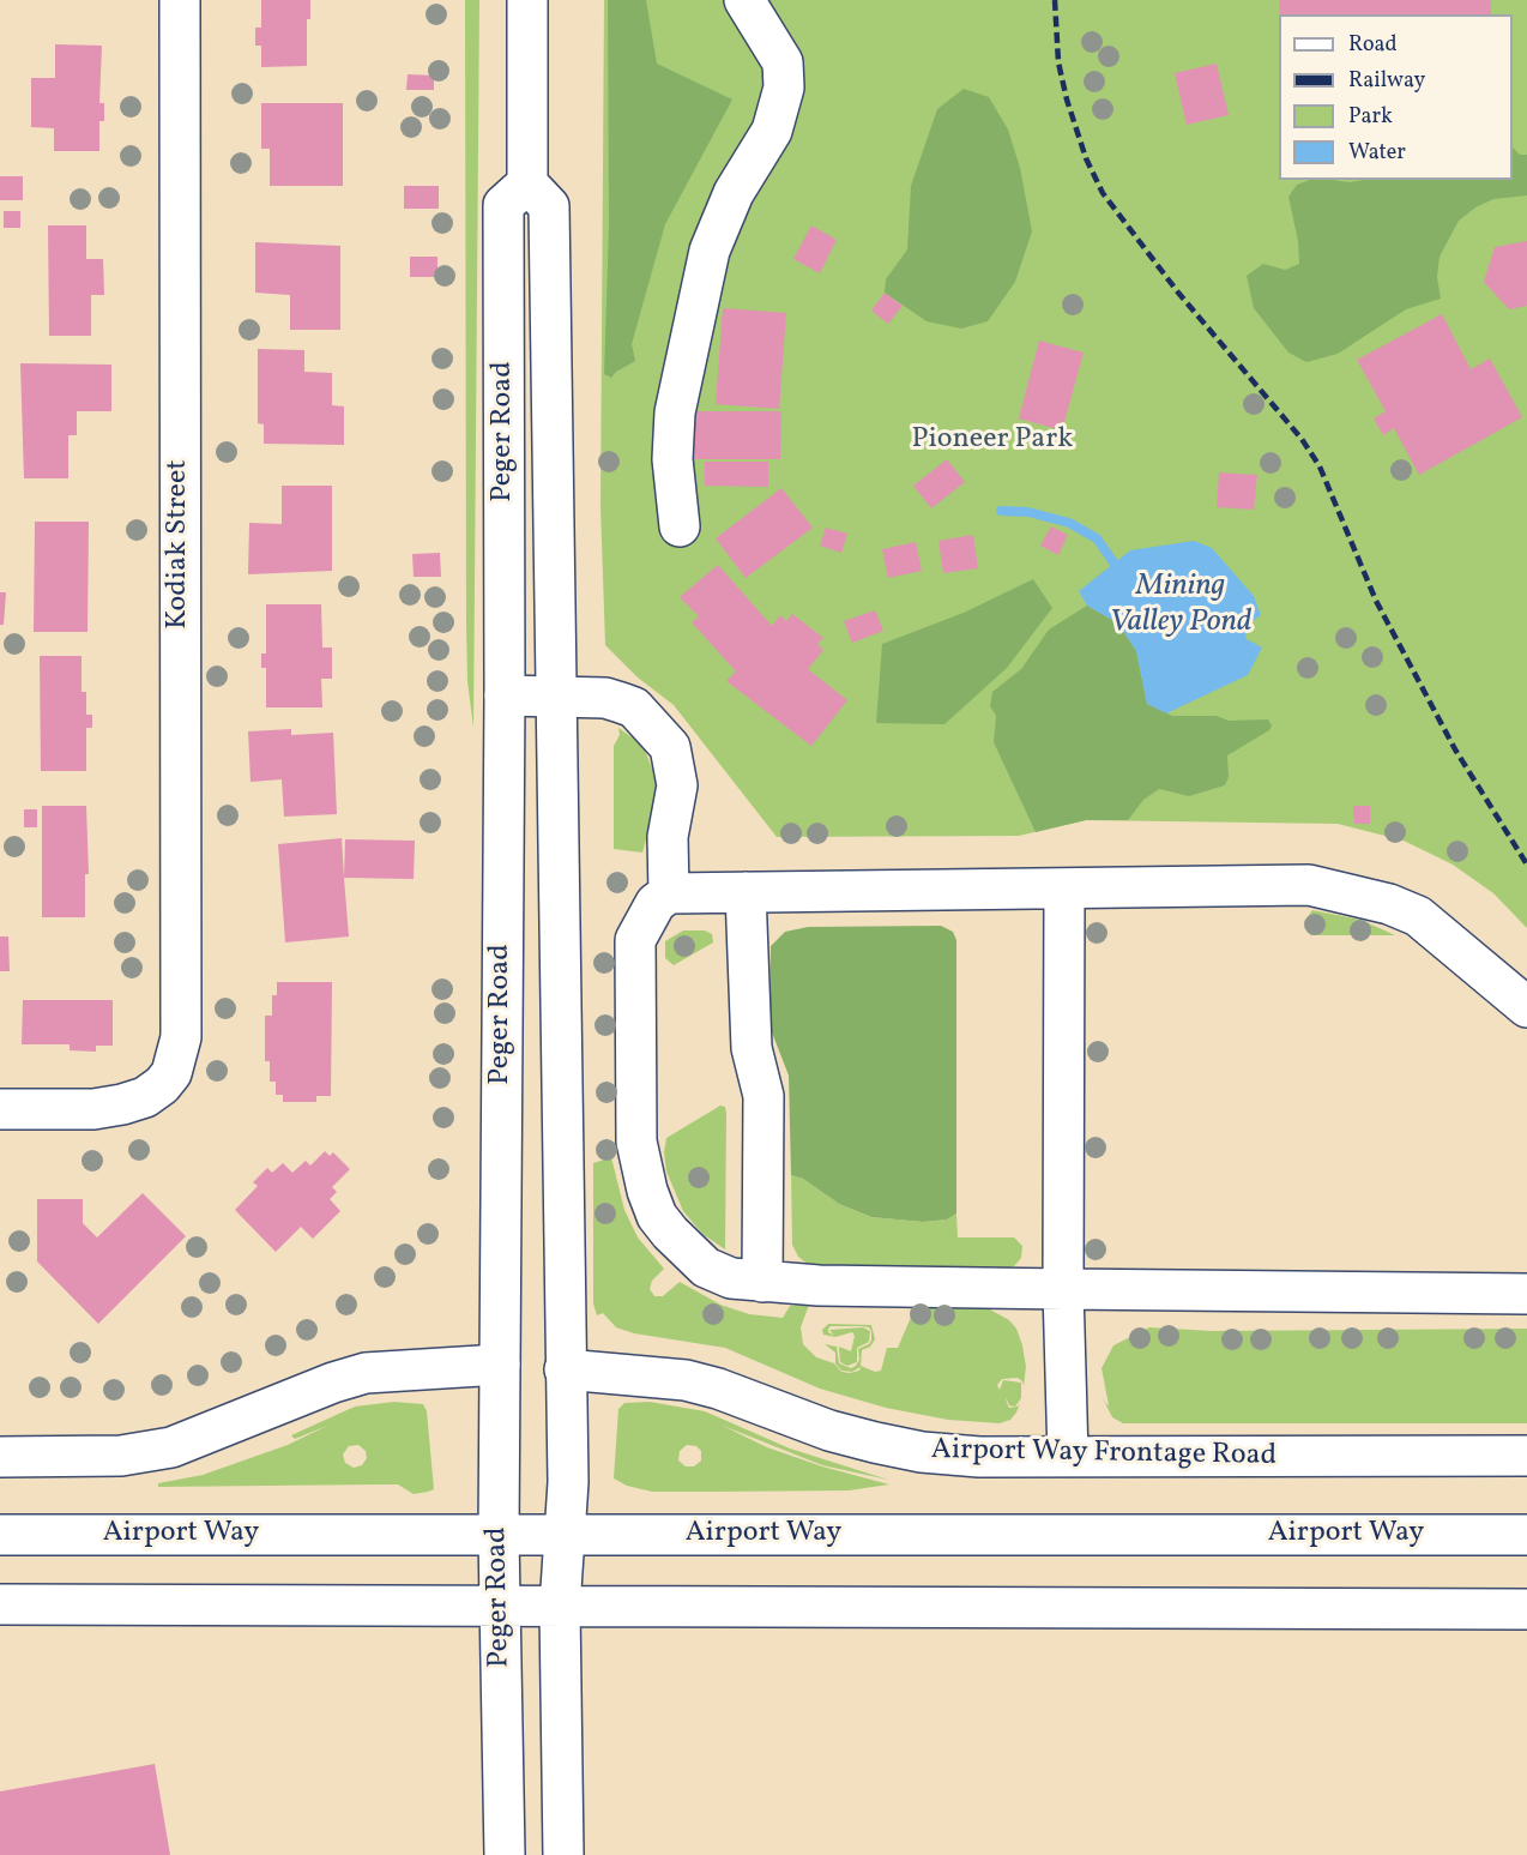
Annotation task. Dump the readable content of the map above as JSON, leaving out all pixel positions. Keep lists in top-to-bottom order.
{
  "streets": {
    "main road": [
      "Peger Road",
      "Kodiak Street",
      "Airport Way Frontage Road",
      "Airport Way"
    ]
  },
  "crossings": [
    ["Peger Road", "Airport Way Frontage Road"],
    ["Peger Road", "Airport Way"]
  ],
  "water": ["Mining Valley Pond"],
  "parks": ["Pioneer Park"],
  "legend": [
    "Road",
    "Railway",
    "Park",
    "Water"
  ]
}
